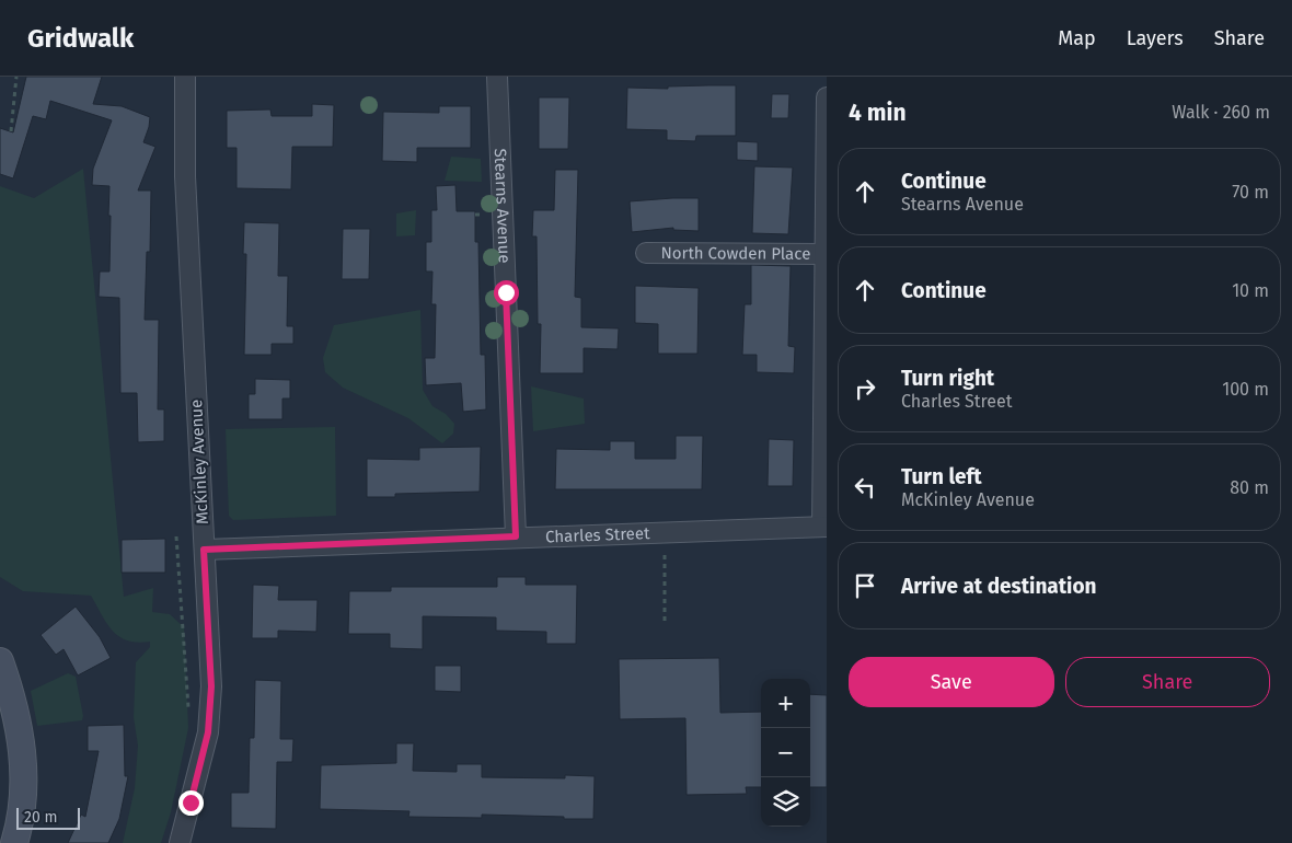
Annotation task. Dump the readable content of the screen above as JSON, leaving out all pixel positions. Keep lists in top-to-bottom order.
{
  "streets": {
    "street": [
      "Stearns Avenue",
      "North Cowden Place",
      "McKinley Avenue",
      "Charles Street"
    ]
  },
  "crossings": [
    ["Stearns Avenue", "Charles Street"],
    ["McKinley Avenue", "Charles Street"]
  ],
  "scale_bar": "20 m",
  "page": {
    "header": "Gridwalk",
    "nav": ["Map", "Layers", "Share"],
    "heading": ["4 min", "Walk · 260 m"],
    "list": [
      ["Continue", "Stearns Avenue", "70 m"],
      ["Continue", "10 m"],
      ["Turn right", "Charles Street", "100 m"],
      ["Turn left", "McKinley Avenue", "80 m"],
      "Arrive at destination"
    ],
    "buttons": ["Save", "Share"],
    "map_buttons": ["+", "−"],
    "scale": "20 m"
  }
}
